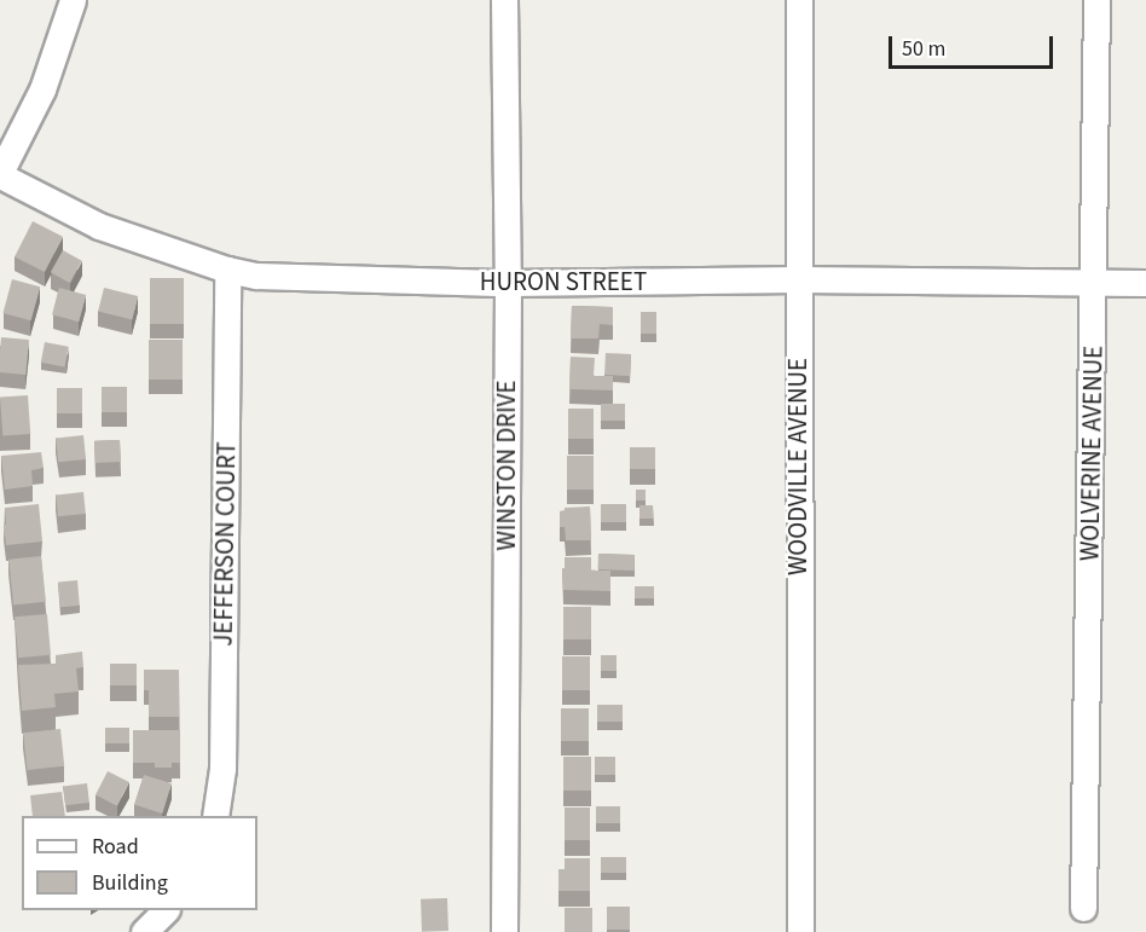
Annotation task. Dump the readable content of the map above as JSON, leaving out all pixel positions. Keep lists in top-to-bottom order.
{
  "streets": {
    "street": [
      "HURON STREET",
      "WOLVERINE AVENUE",
      "WINSTON DRIVE",
      "WOODVILLE AVENUE",
      "JEFFERSON COURT"
    ]
  },
  "crossings": [
    ["HURON STREET", "WOLVERINE AVENUE"],
    ["HURON STREET", "WINSTON DRIVE"],
    ["HURON STREET", "WOODVILLE AVENUE"],
    ["HURON STREET", "JEFFERSON COURT"]
  ],
  "legend": ["Road", "Building"],
  "scale_bar": "50 m"
}
